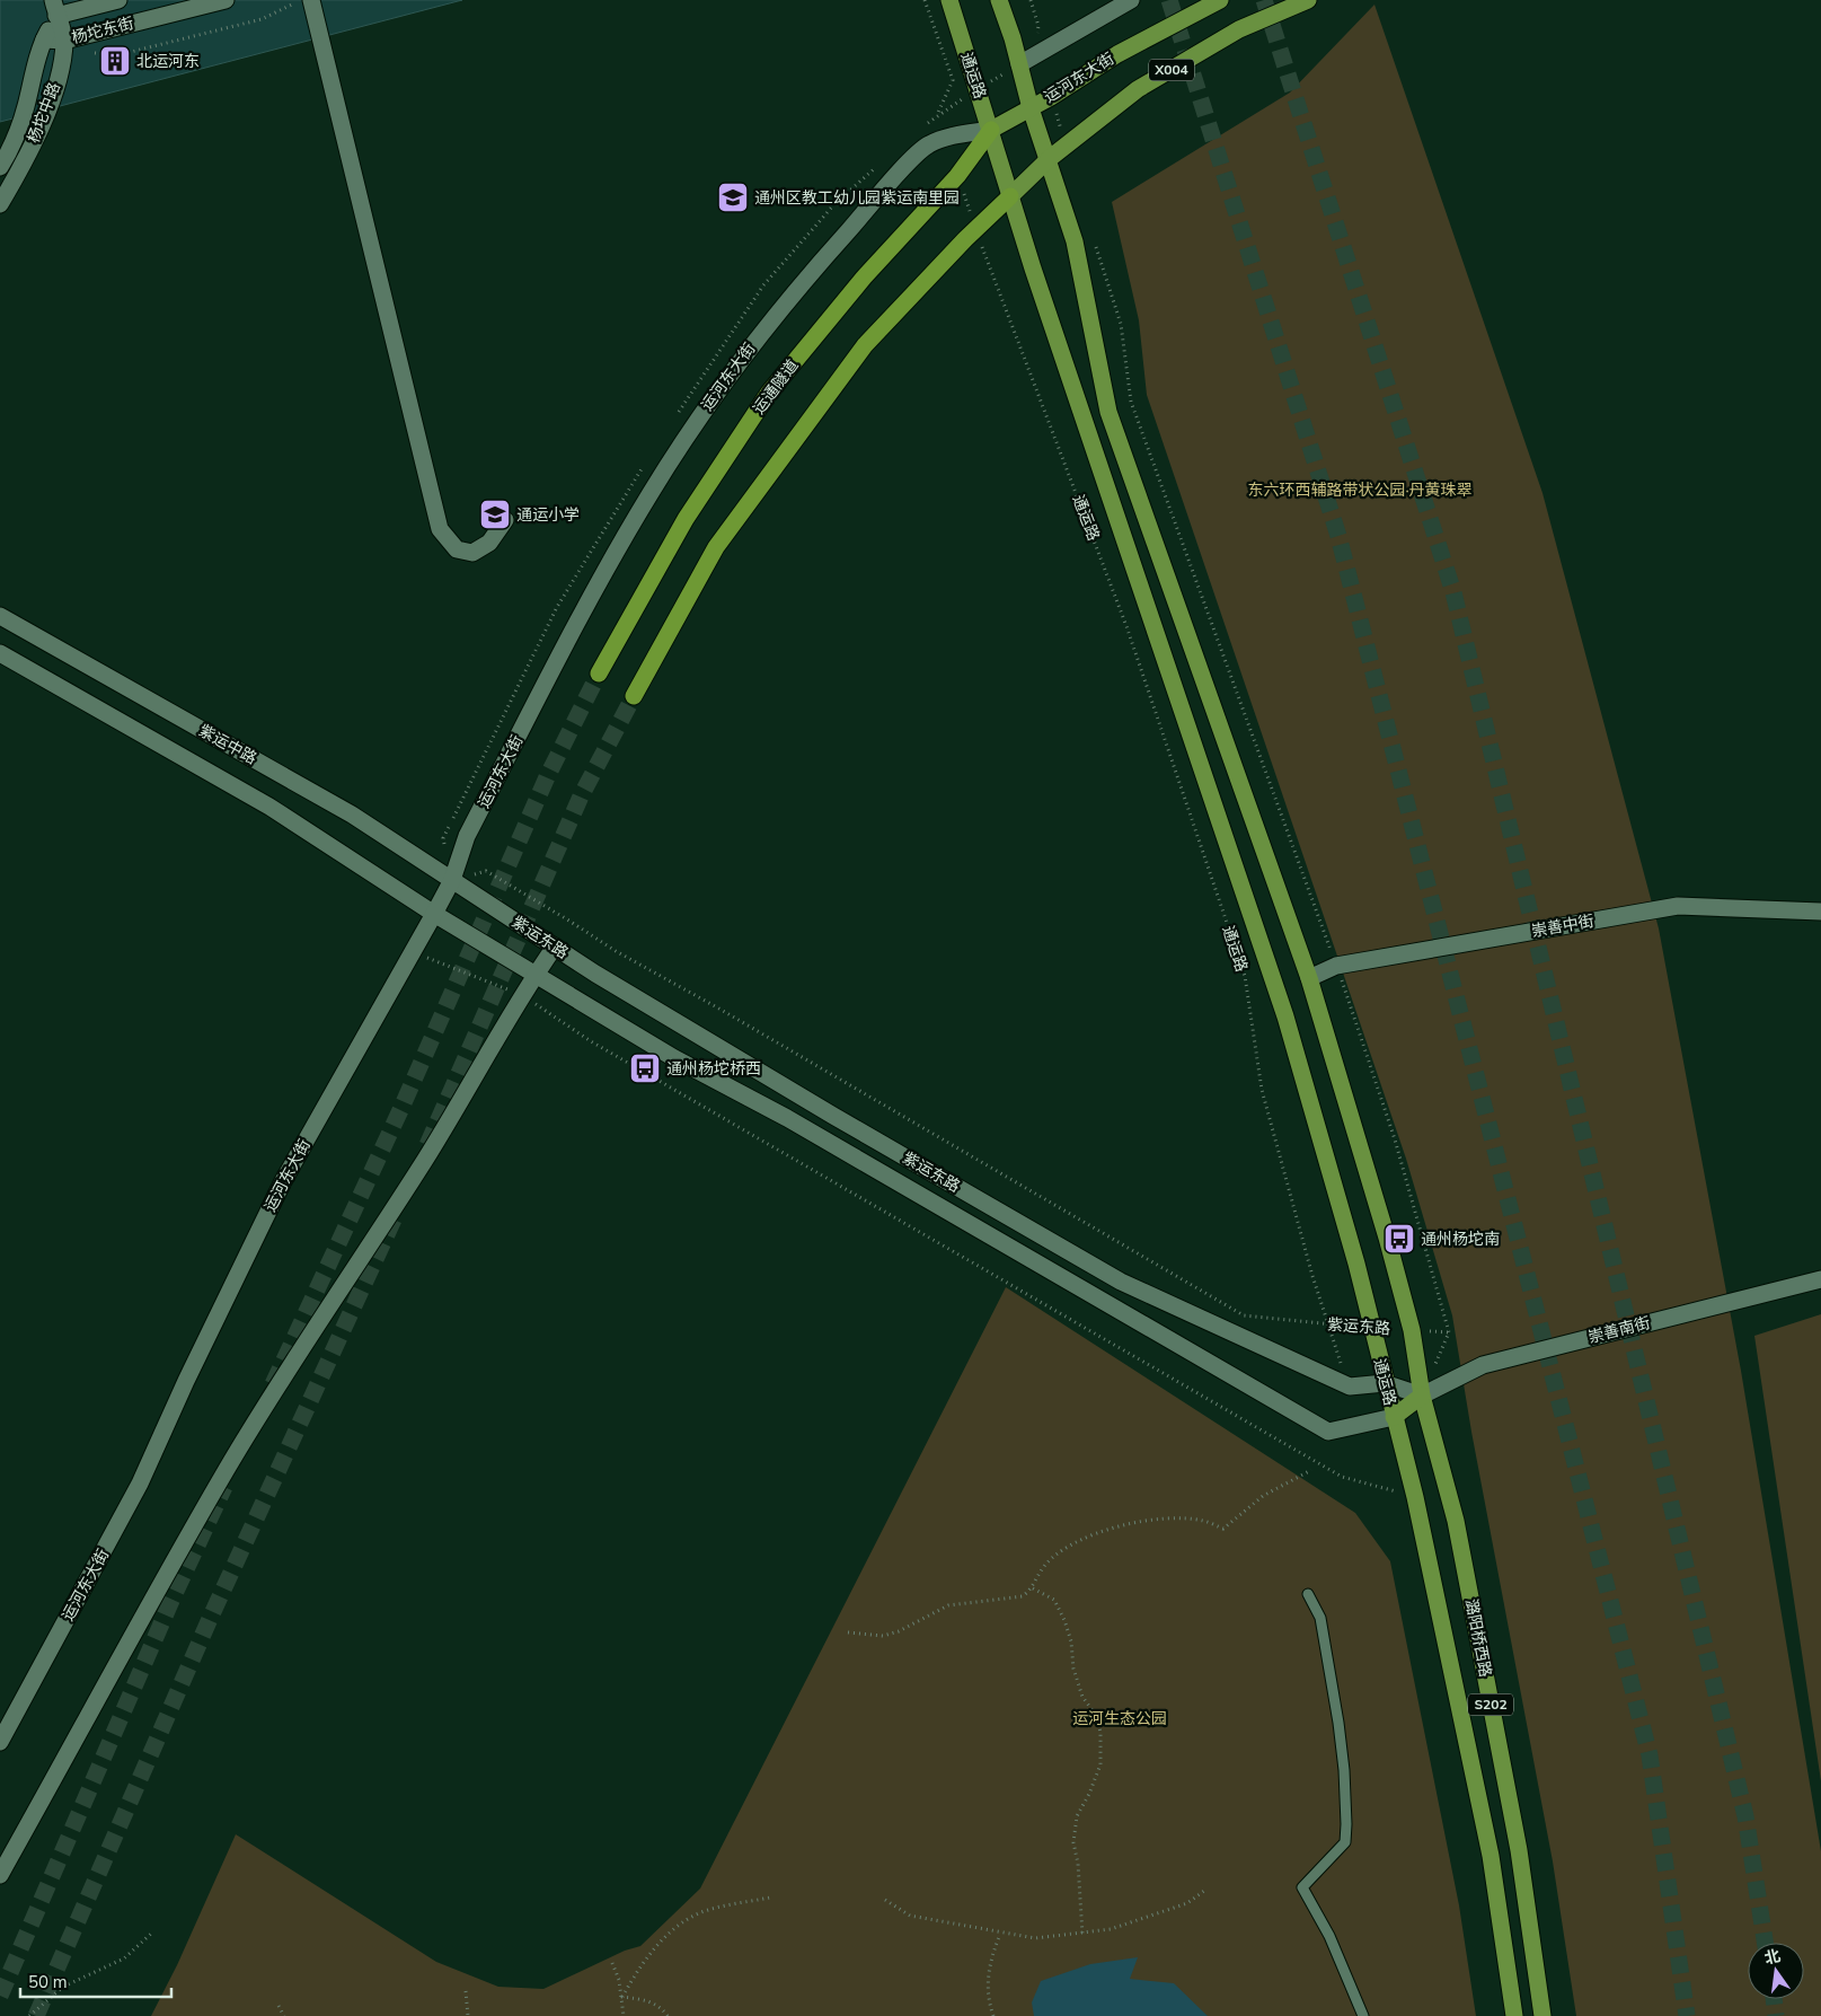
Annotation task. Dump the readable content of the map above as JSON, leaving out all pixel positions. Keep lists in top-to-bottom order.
{
  "streets": {
    "highway": ["运通隧道"],
    "main road": [
      "杨坨东街",
      "X004",
      "通运路",
      "运河东大街",
      "杨坨中路",
      "紫运中路",
      "崇善中街",
      "紫运东路",
      "崇善南街",
      "潞阳桥西路",
      "S202"
    ]
  },
  "crossings": [
    ["杨坨东街", "杨坨中路"],
    ["X004", "通运路"],
    ["通运路", "运河东大街"],
    ["通运路", "运通隧道"],
    ["通运路", "紫运东路"],
    ["通运路", "潞阳桥西路"],
    ["运河东大街", "运通隧道"],
    ["运河东大街", "紫运中路"],
    ["运河东大街", "紫运东路"],
    ["紫运中路", "紫运东路"],
    ["紫运东路", "崇善南街"],
    ["紫运东路", "潞阳桥西路"],
    ["崇善南街", "潞阳桥西路"]
  ],
  "parks": ["东六环西辅路带状公园·丹黄珠翠", "运河生态公园"],
  "places": {
    "building": ["北运河东"],
    "school or university": ["通州区教工幼儿园紫运南里园", "通运小学"],
    "bus stop": ["通州杨坨桥西", "通州杨坨南"]
  },
  "scale_bar": "50 m",
  "north": "top"
}
